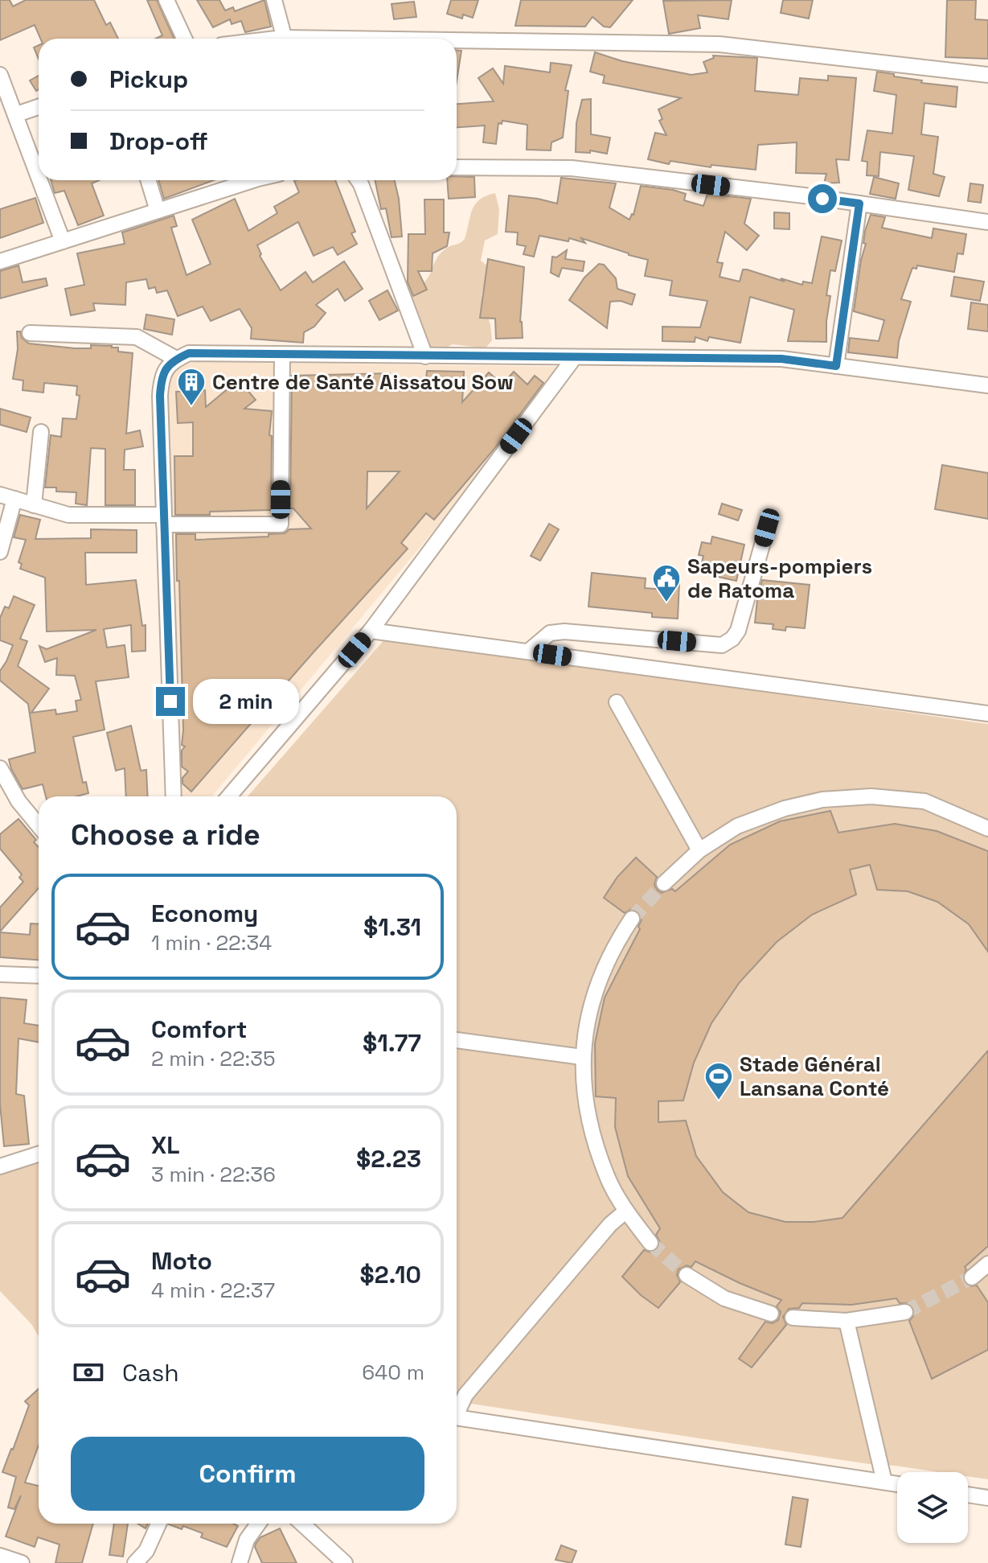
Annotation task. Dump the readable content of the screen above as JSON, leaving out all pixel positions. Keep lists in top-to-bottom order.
{
  "places": {
    "building": ["Centre de Santé Aissatou Sow"],
    "public building": ["Sapeurs-pompiers de Ratoma"],
    "sports": ["Stade Général Lansana Conté"]
  },
  "page": {
    "banner": ["Pickup", "Drop-off"],
    "bubble": "2 min",
    "heading": "Choose a ride",
    "list": [
      {
        "name": "Economy",
        "note": "1 min · 22:34",
        "value": "$1.31"
      },
      {
        "name": "Comfort",
        "note": "2 min · 22:35",
        "value": "$1.77"
      },
      {
        "name": "XL",
        "note": "3 min · 22:36",
        "value": "$2.23"
      },
      {
        "name": "Moto",
        "note": "4 min · 22:37",
        "value": "$2.10"
      }
    ],
    "pay": ["Cash", "640 m"],
    "buttons": "Confirm"
  }
}
